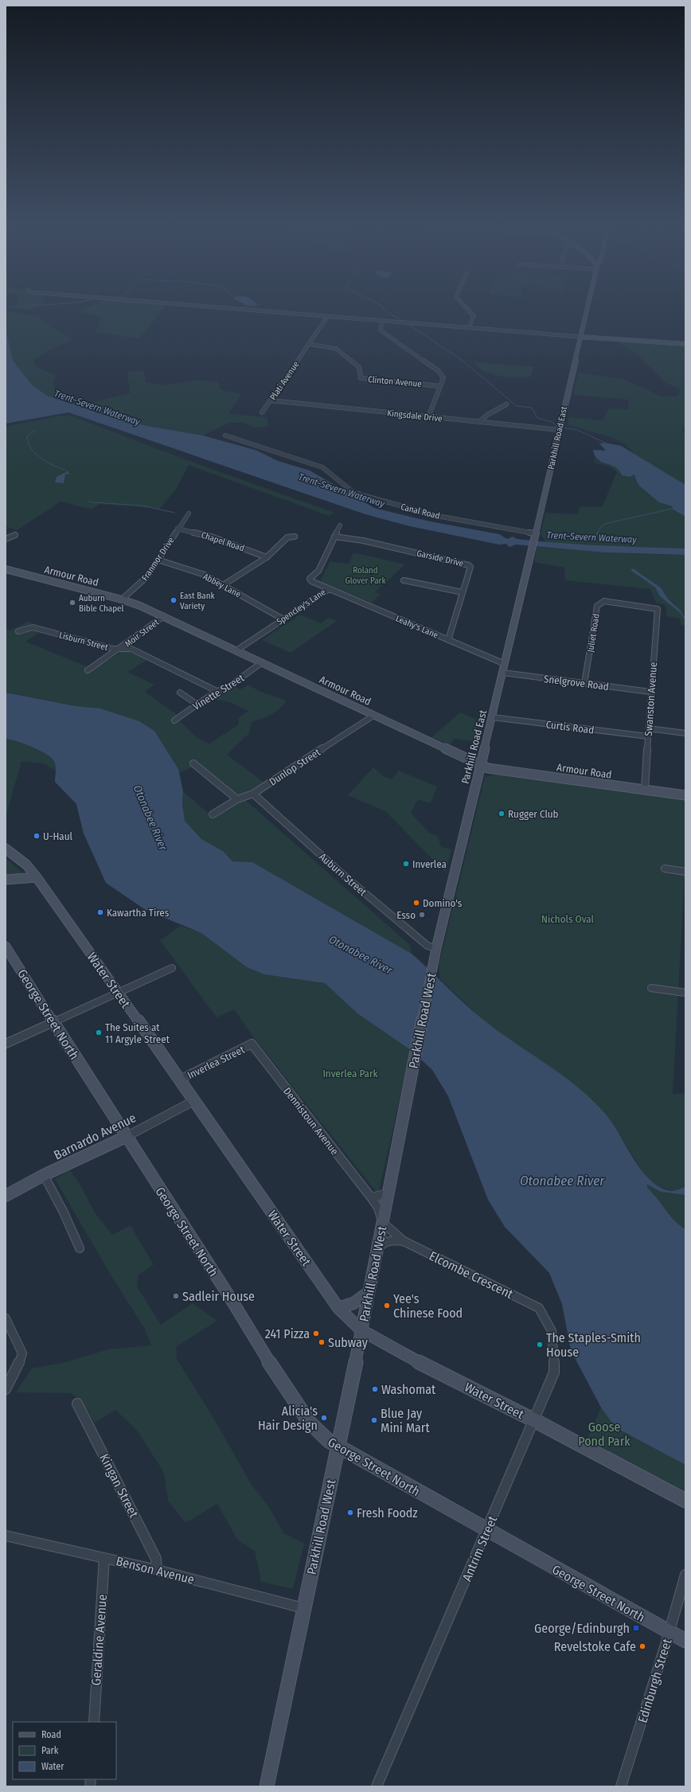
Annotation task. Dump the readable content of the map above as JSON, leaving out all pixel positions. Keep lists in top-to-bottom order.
{
  "streets": {
    "main road": [
      "Parkhill Road East",
      "Armour Road",
      "Water Street",
      "George Street North",
      "Parkhill Road West",
      "Barnardo Avenue"
    ],
    "street": [
      "Plati Avenue",
      "Clinton Avenue",
      "Kingsdale Drive",
      "Canal Road",
      "Chapel Road",
      "Garside Drive",
      "Franmor Drive",
      "Abbey Lane",
      "Spencley's Lane",
      "Leahy's Lane",
      "Moir Street",
      "Juliet Road",
      "Lisburn Street",
      "Snelgrove Road",
      "Vinette Street",
      "Swanston Avenue",
      "Curtis Road",
      "Dunlop Street",
      "Auburn Street",
      "Inverlea Street",
      "Dennistoun Avenue",
      "Elcombe Crescent",
      "Kingan Street",
      "Antrim Street",
      "Benson Avenue",
      "Geraldine Avenue",
      "Edinburgh Street"
    ]
  },
  "crossings": [
    ["Plati Avenue", "Clinton Avenue"],
    ["Plati Avenue", "Kingsdale Drive"],
    ["Kingsdale Drive", "Parkhill Road East"],
    ["Parkhill Road East", "Canal Road"],
    ["Parkhill Road East", "Armour Road"],
    ["Parkhill Road East", "Leahy's Lane"],
    ["Parkhill Road East", "Snelgrove Road"],
    ["Parkhill Road East", "Curtis Road"],
    ["Parkhill Road East", "Auburn Street"],
    ["Parkhill Road East", "Parkhill Road West"],
    ["Chapel Road", "Franmor Drive"],
    ["Garside Drive", "Spencley's Lane"],
    ["Garside Drive", "Leahy's Lane"],
    ["Franmor Drive", "Armour Road"],
    ["Franmor Drive", "Abbey Lane"],
    ["Armour Road", "Spencley's Lane"],
    ["Armour Road", "Moir Street"],
    ["Armour Road", "Vinette Street"],
    ["Armour Road", "Swanston Avenue"],
    ["Armour Road", "Dunlop Street"],
    ["Abbey Lane", "Spencley's Lane"],
    ["Spencley's Lane", "Leahy's Lane"],
    ["Moir Street", "Lisburn Street"],
    ["Juliet Road", "Snelgrove Road"],
    ["Juliet Road", "Swanston Avenue"],
    ["Lisburn Street", "Vinette Street"],
    ["Snelgrove Road", "Swanston Avenue"],
    ["Swanston Avenue", "Curtis Road"],
    ["Dunlop Street", "Auburn Street"],
    ["Auburn Street", "Parkhill Road West"],
    ["Water Street", "Parkhill Road West"],
    ["Water Street", "Inverlea Street"],
    ["Water Street", "Barnardo Avenue"],
    ["Water Street", "Antrim Street"],
    ["George Street North", "Parkhill Road West"],
    ["George Street North", "Barnardo Avenue"],
    ["George Street North", "Antrim Street"],
    ["George Street North", "Edinburgh Street"],
    ["Parkhill Road West", "Dennistoun Avenue"],
    ["Parkhill Road West", "Elcombe Crescent"],
    ["Parkhill Road West", "Benson Avenue"],
    ["Inverlea Street", "Dennistoun Avenue"],
    ["Dennistoun Avenue", "Elcombe Crescent"],
    ["Elcombe Crescent", "Antrim Street"],
    ["Kingan Street", "Benson Avenue"],
    ["Benson Avenue", "Geraldine Avenue"]
  ],
  "water": ["Trent–Severn Waterway", "Otonabee River"],
  "parks": [
    "Roland Glover Park",
    "Nichols Oval",
    "Inverlea Park",
    "Goose Pond Park"
  ],
  "places": {
    "other": [
      "East Bank Variety",
      "Auburn Bible Chapel",
      "Rugger Club",
      "U-Haul",
      "Inverlea",
      "Domino's",
      "Kawartha Tires",
      "Esso",
      "The Suites at 11 Argyle Street",
      "Sadleir House",
      "Yee's Chinese Food",
      "241 Pizza",
      "Subway",
      "The Staples-Smith House",
      "Washomat",
      "Alicia's Hair Design",
      "Blue Jay Mini Mart",
      "Fresh Foodz",
      "Revelstoke Cafe"
    ],
    "transit": ["George/Edinburgh"]
  },
  "legend": ["Road", "Park", "Water"]
}
